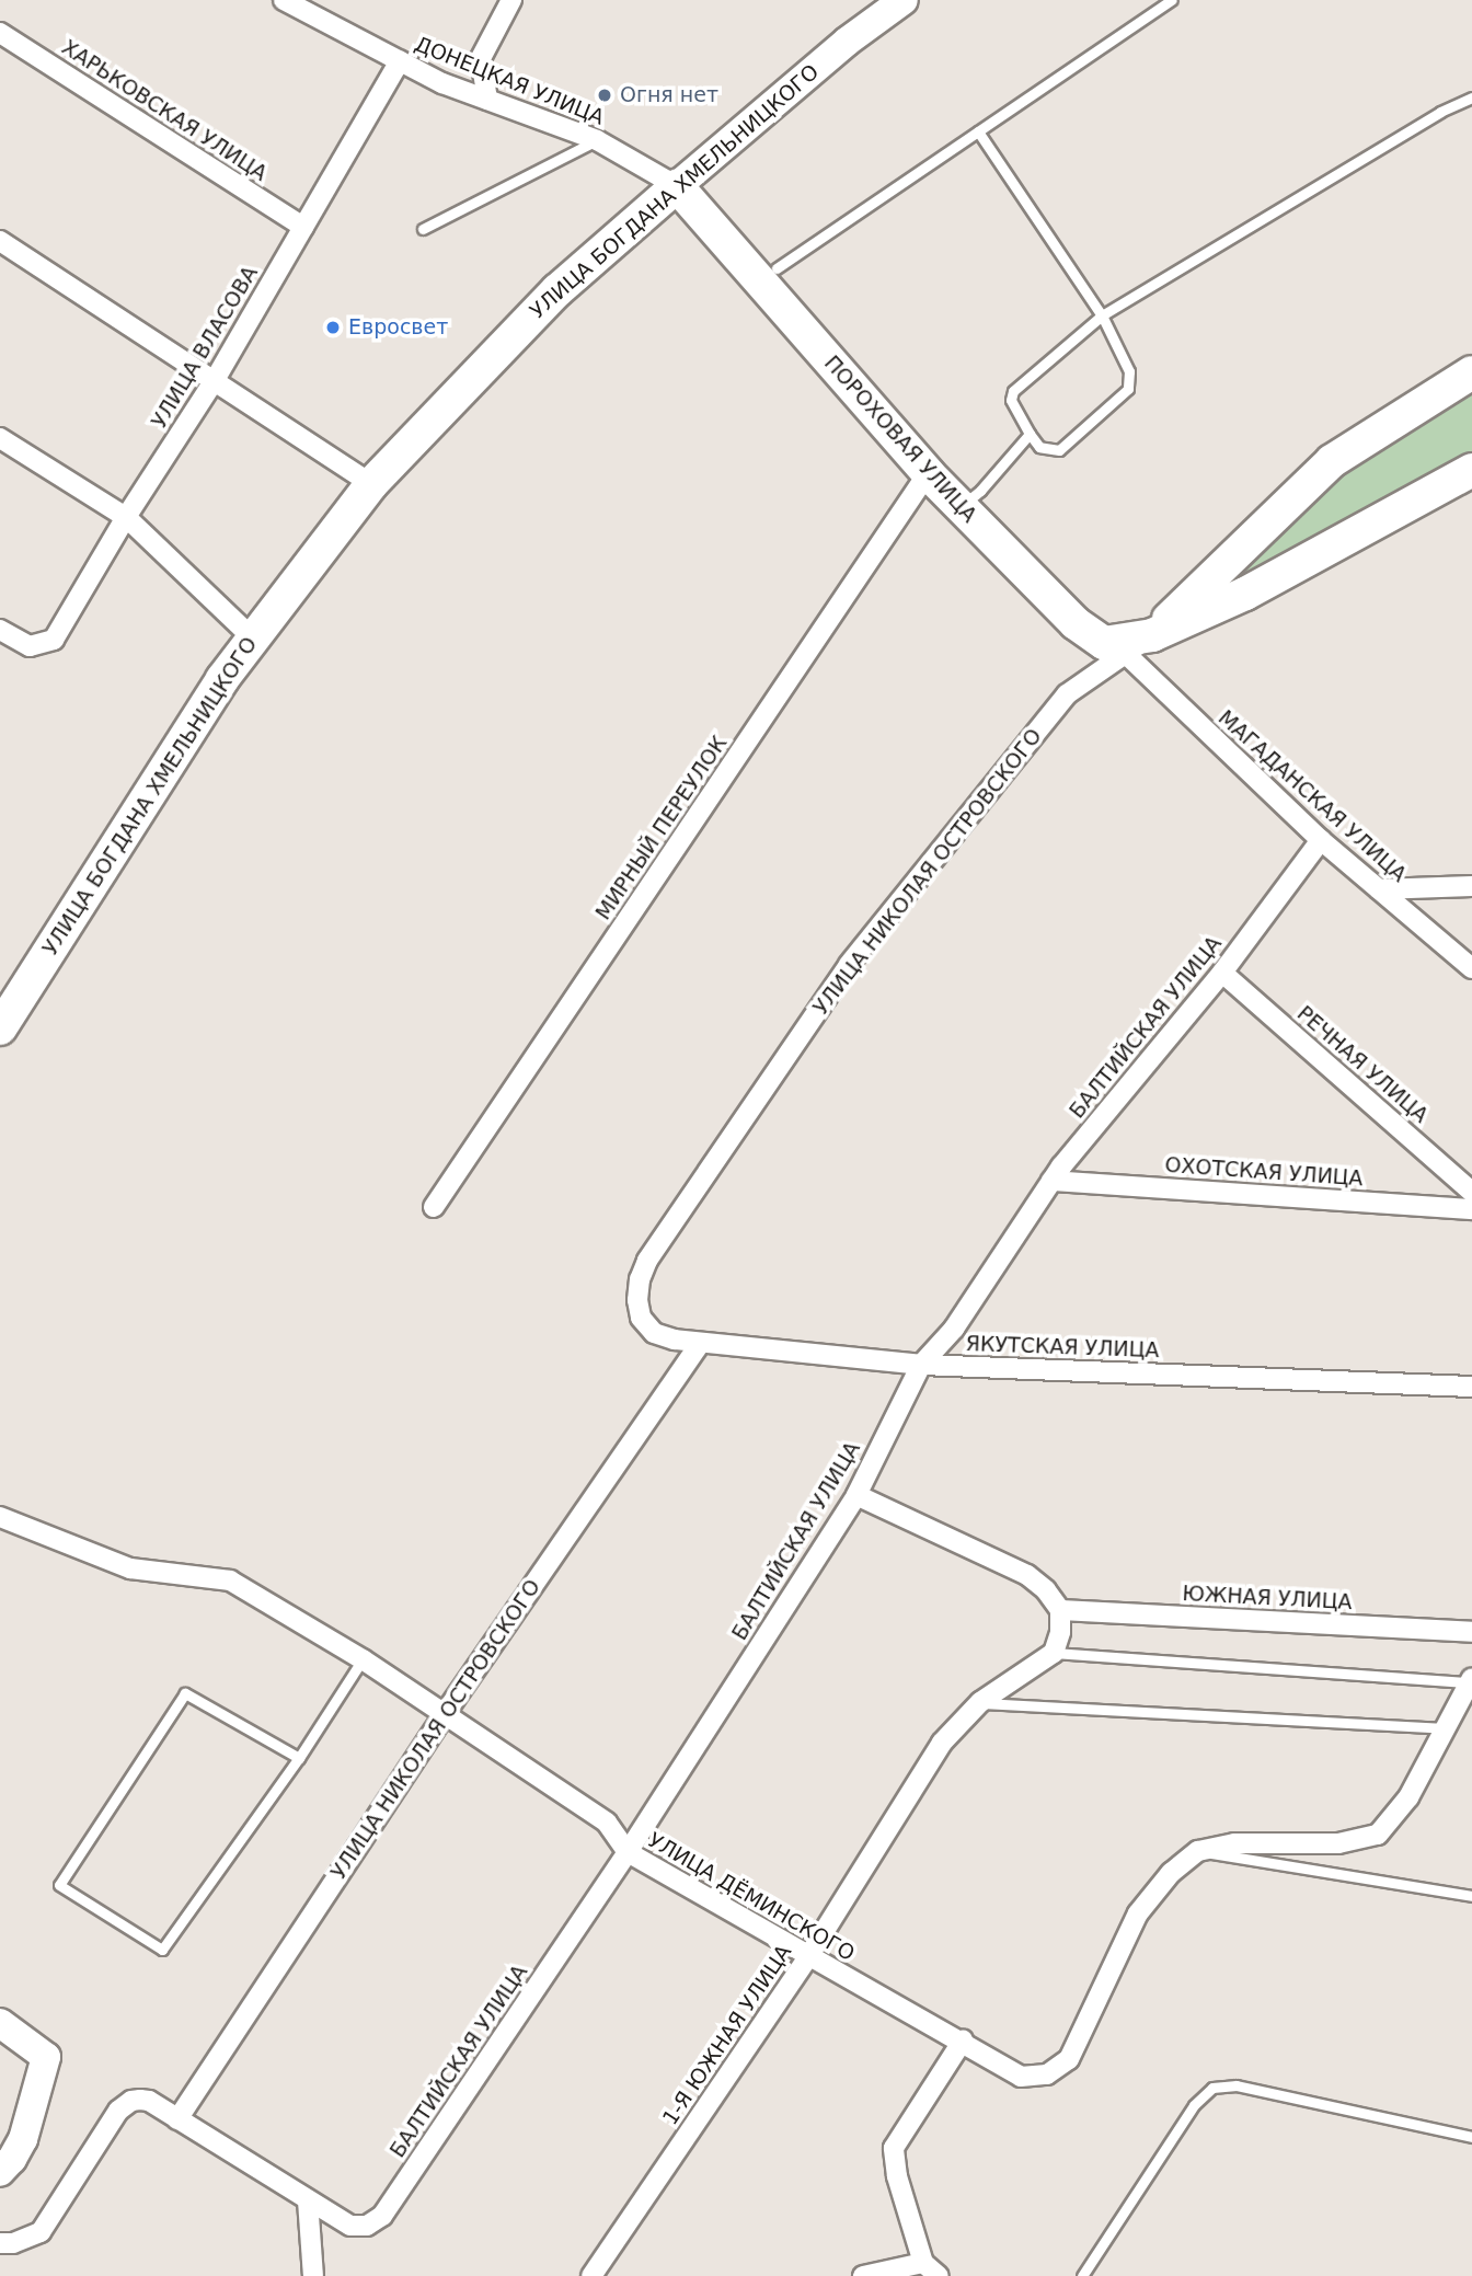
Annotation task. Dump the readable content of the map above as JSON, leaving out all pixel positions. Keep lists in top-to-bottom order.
{
  "streets": {
    "main road": ["УЛИЦА БОГДАНА ХМЕЛЬНИЦКОГО", "ПОРОХОВАЯ УЛИЦА", "УЛИЦА НИКОЛАЯ ОСТРОВСКОГО"],
    "street": [
      "ДОНЕЦКАЯ УЛИЦА",
      "ХАРЬКОВСКАЯ УЛИЦА",
      "УЛИЦА ВЛАСОВА",
      "МАГАДАНСКАЯ УЛИЦА",
      "МИРНЫЙ ПЕРЕУЛОК",
      "БАЛТИЙСКАЯ УЛИЦА",
      "РЕЧНАЯ УЛИЦА",
      "ОХОТСКАЯ УЛИЦА",
      "ЯКУТСКАЯ УЛИЦА",
      "ЮЖНАЯ УЛИЦА",
      "УЛИЦА ДЁМИНСКОГО",
      "1-Я ЮЖНАЯ УЛИЦА"
    ]
  },
  "crossings": [
    ["ДОНЕЦКАЯ УЛИЦА", "УЛИЦА БОГДАНА ХМЕЛЬНИЦКОГО"],
    ["ДОНЕЦКАЯ УЛИЦА", "УЛИЦА ВЛАСОВА"],
    ["ДОНЕЦКАЯ УЛИЦА", "ПОРОХОВАЯ УЛИЦА"],
    ["ХАРЬКОВСКАЯ УЛИЦА", "УЛИЦА ВЛАСОВА"],
    ["УЛИЦА БОГДАНА ХМЕЛЬНИЦКОГО", "ПОРОХОВАЯ УЛИЦА"],
    ["ПОРОХОВАЯ УЛИЦА", "МИРНЫЙ ПЕРЕУЛОК"],
    ["ПОРОХОВАЯ УЛИЦА", "УЛИЦА НИКОЛАЯ ОСТРОВСКОГО"],
    ["МАГАДАНСКАЯ УЛИЦА", "УЛИЦА НИКОЛАЯ ОСТРОВСКОГО"],
    ["МАГАДАНСКАЯ УЛИЦА", "БАЛТИЙСКАЯ УЛИЦА"],
    ["УЛИЦА НИКОЛАЯ ОСТРОВСКОГО", "БАЛТИЙСКАЯ УЛИЦА"],
    ["УЛИЦА НИКОЛАЯ ОСТРОВСКОГО", "ЯКУТСКАЯ УЛИЦА"],
    ["УЛИЦА НИКОЛАЯ ОСТРОВСКОГО", "УЛИЦА ДЁМИНСКОГО"],
    ["БАЛТИЙСКАЯ УЛИЦА", "РЕЧНАЯ УЛИЦА"],
    ["БАЛТИЙСКАЯ УЛИЦА", "ОХОТСКАЯ УЛИЦА"],
    ["БАЛТИЙСКАЯ УЛИЦА", "ЯКУТСКАЯ УЛИЦА"],
    ["БАЛТИЙСКАЯ УЛИЦА", "УЛИЦА ДЁМИНСКОГО"],
    ["УЛИЦА ДЁМИНСКОГО", "1-Я ЮЖНАЯ УЛИЦА"]
  ],
  "places": ["Огня нет", "Евросвет"]
}
